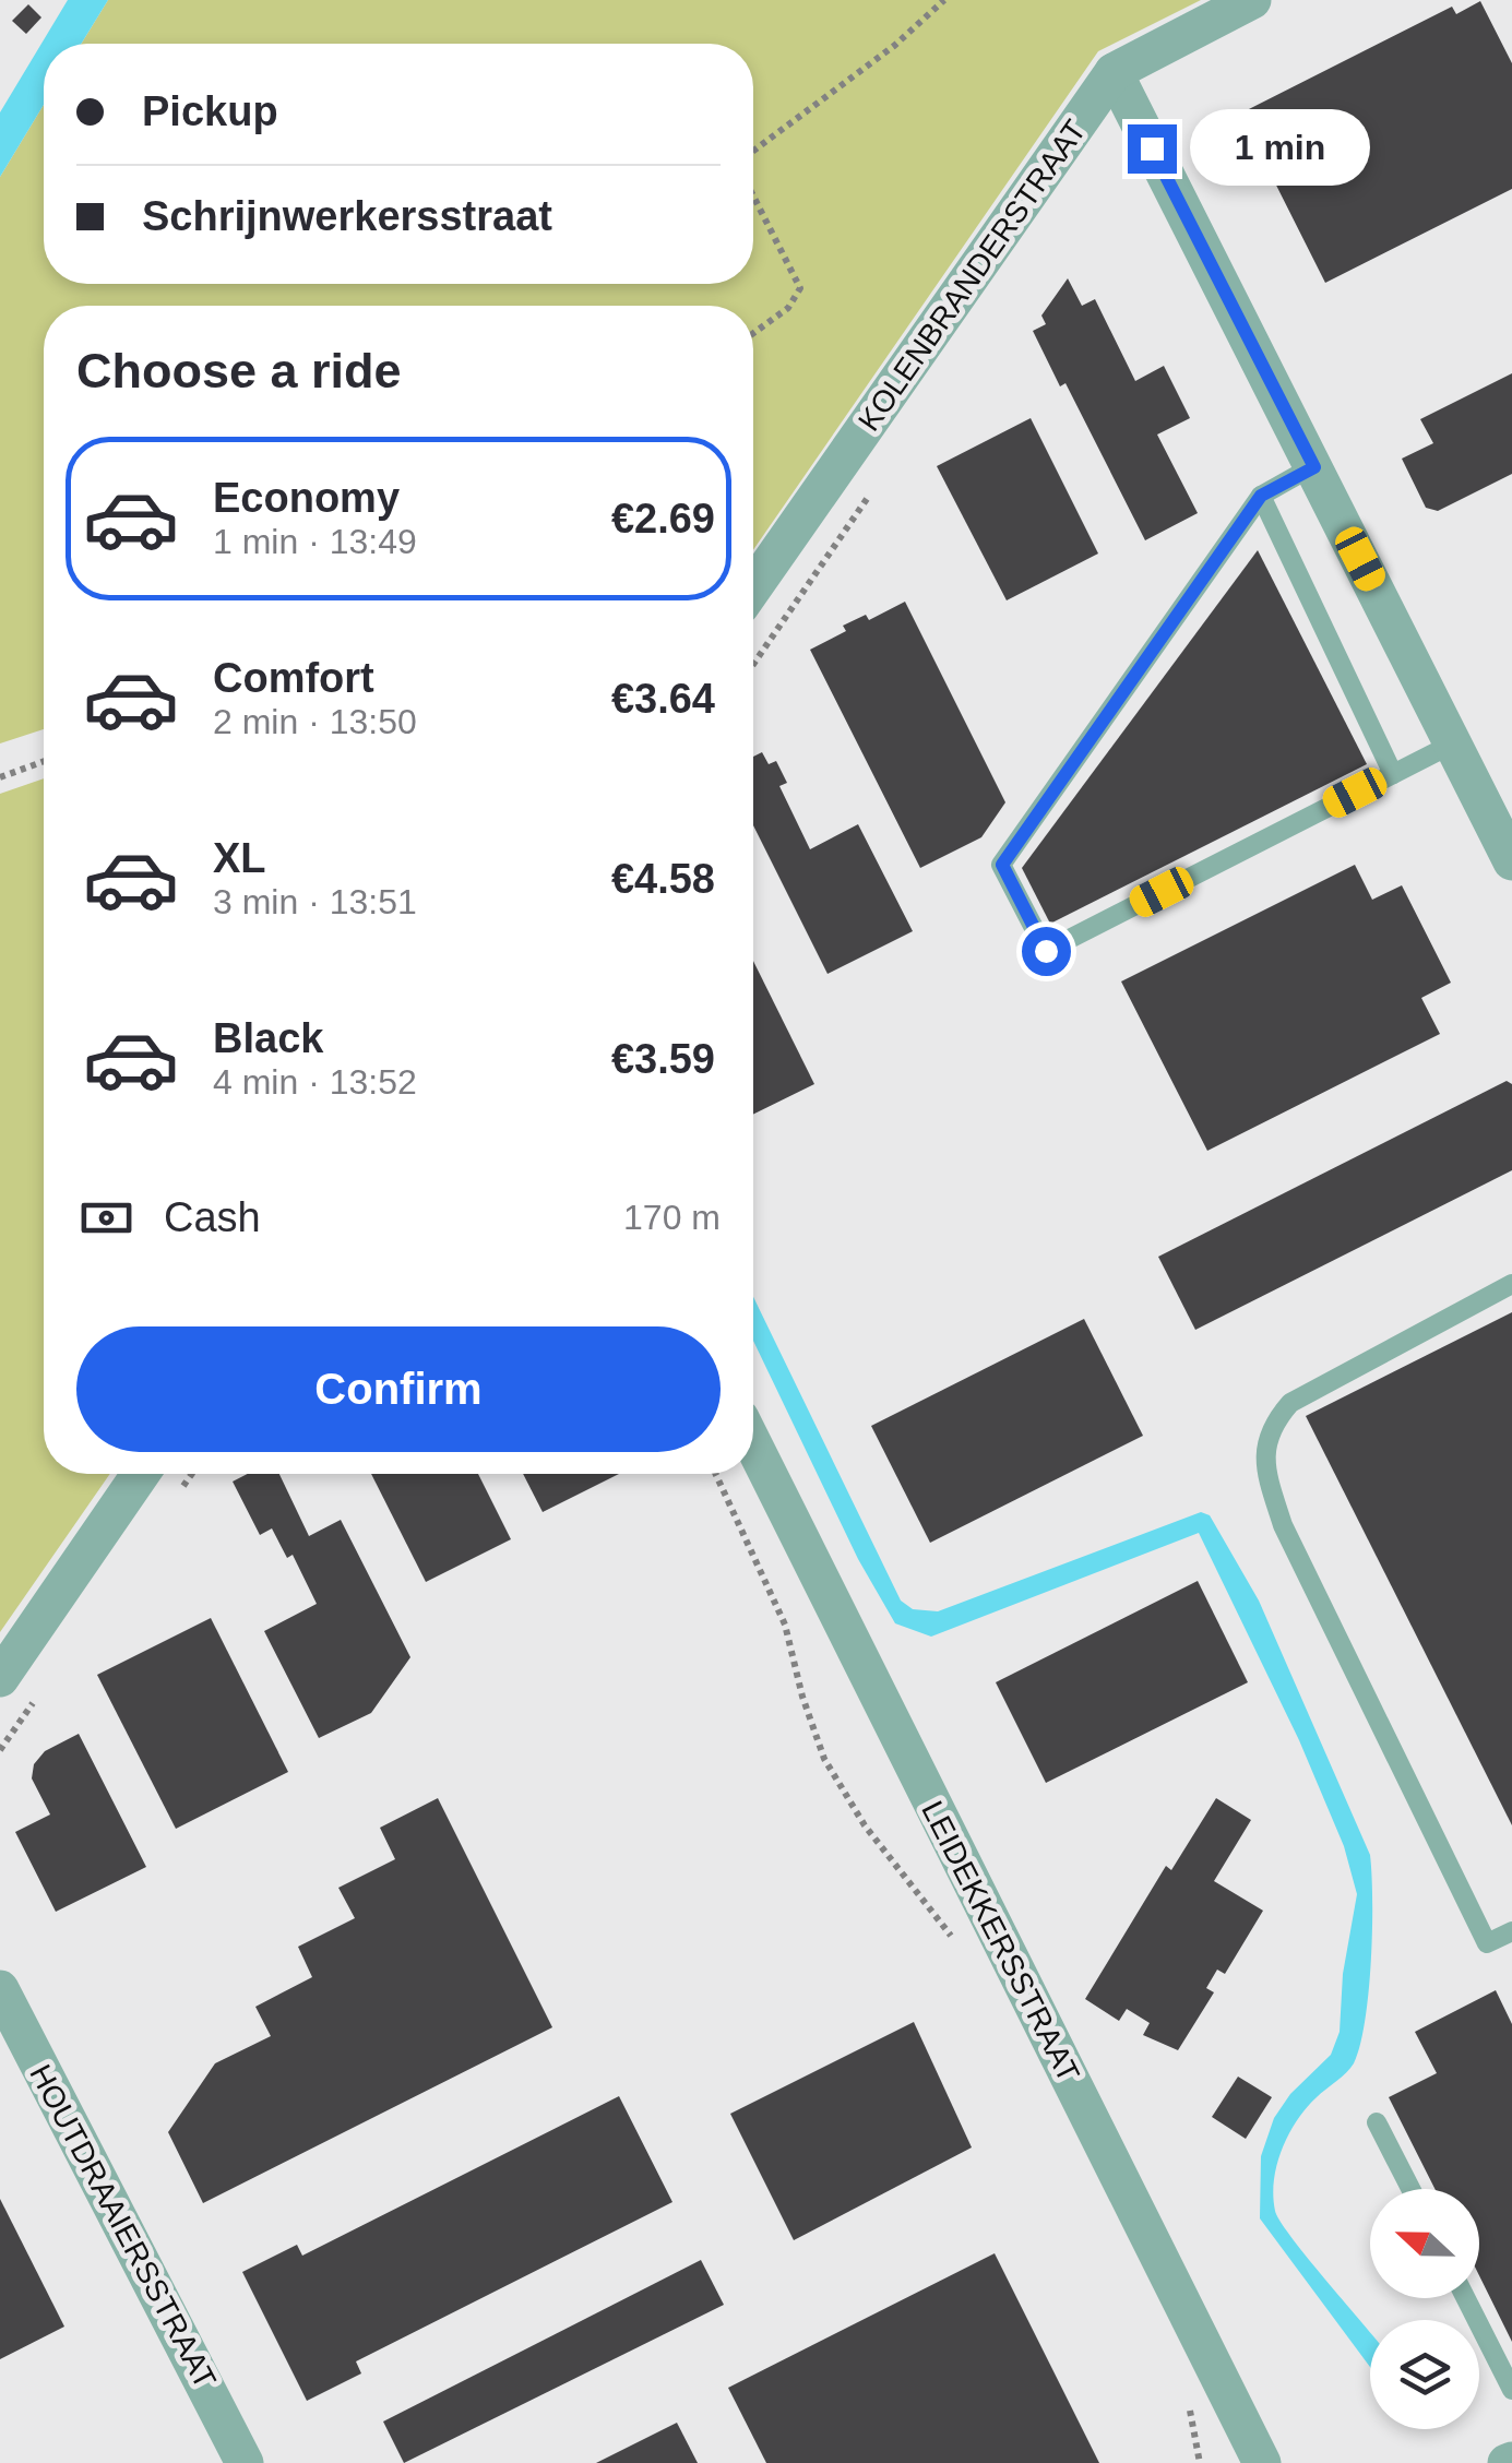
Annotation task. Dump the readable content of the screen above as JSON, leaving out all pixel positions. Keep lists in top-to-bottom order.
{
  "streets": {
    "street": ["KOLENBRANDERSTRAAT", "LEIDEKKERSSTRAAT", "HOUTDRAAIERSSTRAAT"]
  },
  "north": "left",
  "page": {
    "banner": ["Pickup", "Schrijnwerkersstraat"],
    "bubble": "1 min",
    "heading": "Choose a ride",
    "list": [
      {
        "name": "Economy",
        "note": "1 min · 13:49",
        "value": "€2.69"
      },
      {
        "name": "Comfort",
        "note": "2 min · 13:50",
        "value": "€3.64"
      },
      {
        "name": "XL",
        "note": "3 min · 13:51",
        "value": "€4.58"
      },
      {
        "name": "Black",
        "note": "4 min · 13:52",
        "value": "€3.59"
      }
    ],
    "pay": ["Cash", "170 m"],
    "buttons": "Confirm"
  }
}
